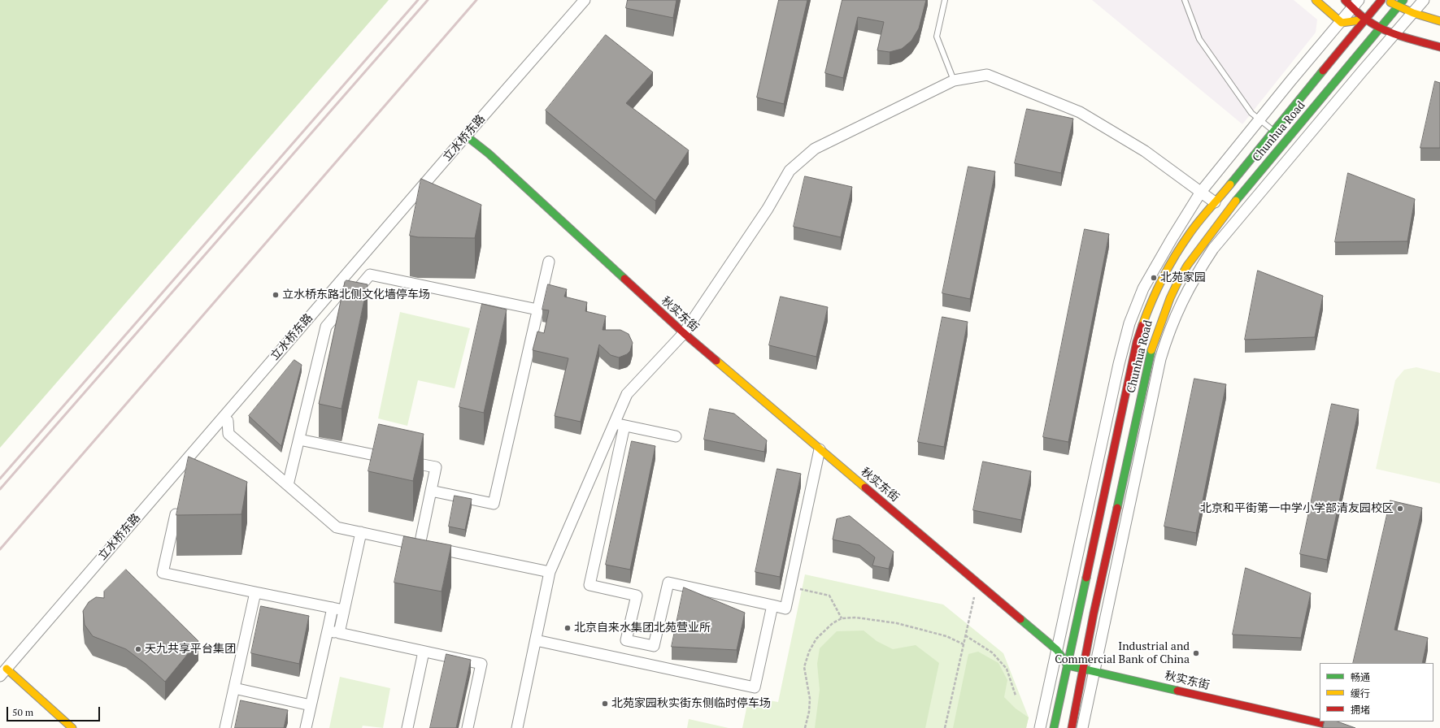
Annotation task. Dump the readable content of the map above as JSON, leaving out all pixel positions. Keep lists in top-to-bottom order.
{
  "streets": {
    "street": ["Chunhua Road", "立水桥东路", "秋实东街"]
  },
  "crossings": [
    ["Chunhua Road", "秋实东街"],
    ["立水桥东路", "秋实东街"]
  ],
  "places": [
    "北苑家园",
    "立水桥东路北侧文化墙停车场",
    "北京和平街第一中学小学部清友园校区",
    "北京自来水集团北苑营业所",
    "天九共享平台集团",
    "Industrial and Commercial Bank of China",
    "北苑家园秋实街东侧临时停车场"
  ],
  "legend": ["畅通", "缓行", "拥堵"],
  "scale_bar": "50 m"
}
